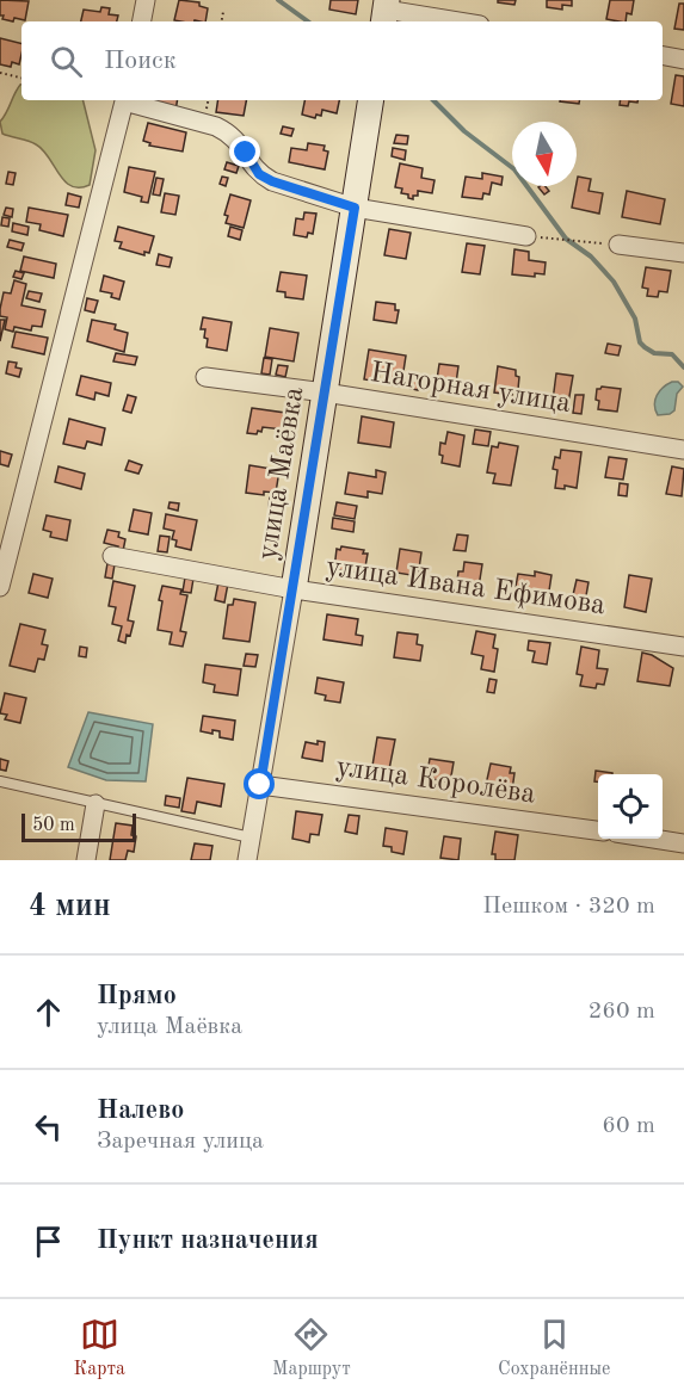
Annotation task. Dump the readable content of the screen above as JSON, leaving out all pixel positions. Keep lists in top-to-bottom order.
{
  "streets": {
    "street": [
      "Нагорная улица",
      "улица Маёвка",
      "улица Ивана Ефимова",
      "улица Королёва"
    ]
  },
  "crossings": [
    ["Нагорная улица", "улица Маёвка"],
    ["улица Маёвка", "улица Ивана Ефимова"],
    ["улица Маёвка", "улица Королёва"]
  ],
  "scale_bar": "50 m",
  "north": "bottom",
  "page": {
    "search": "Поиск",
    "scale": "50 m",
    "heading": ["4 мин", "Пешком · 320 m"],
    "list": [
      ["Прямо", "улица Маёвка", "260 m"],
      ["Налево", "Заречная улица", "60 m"],
      "Пункт назначения"
    ],
    "nav": ["Карта", "Маршрут", "Сохранённые"]
  }
}
